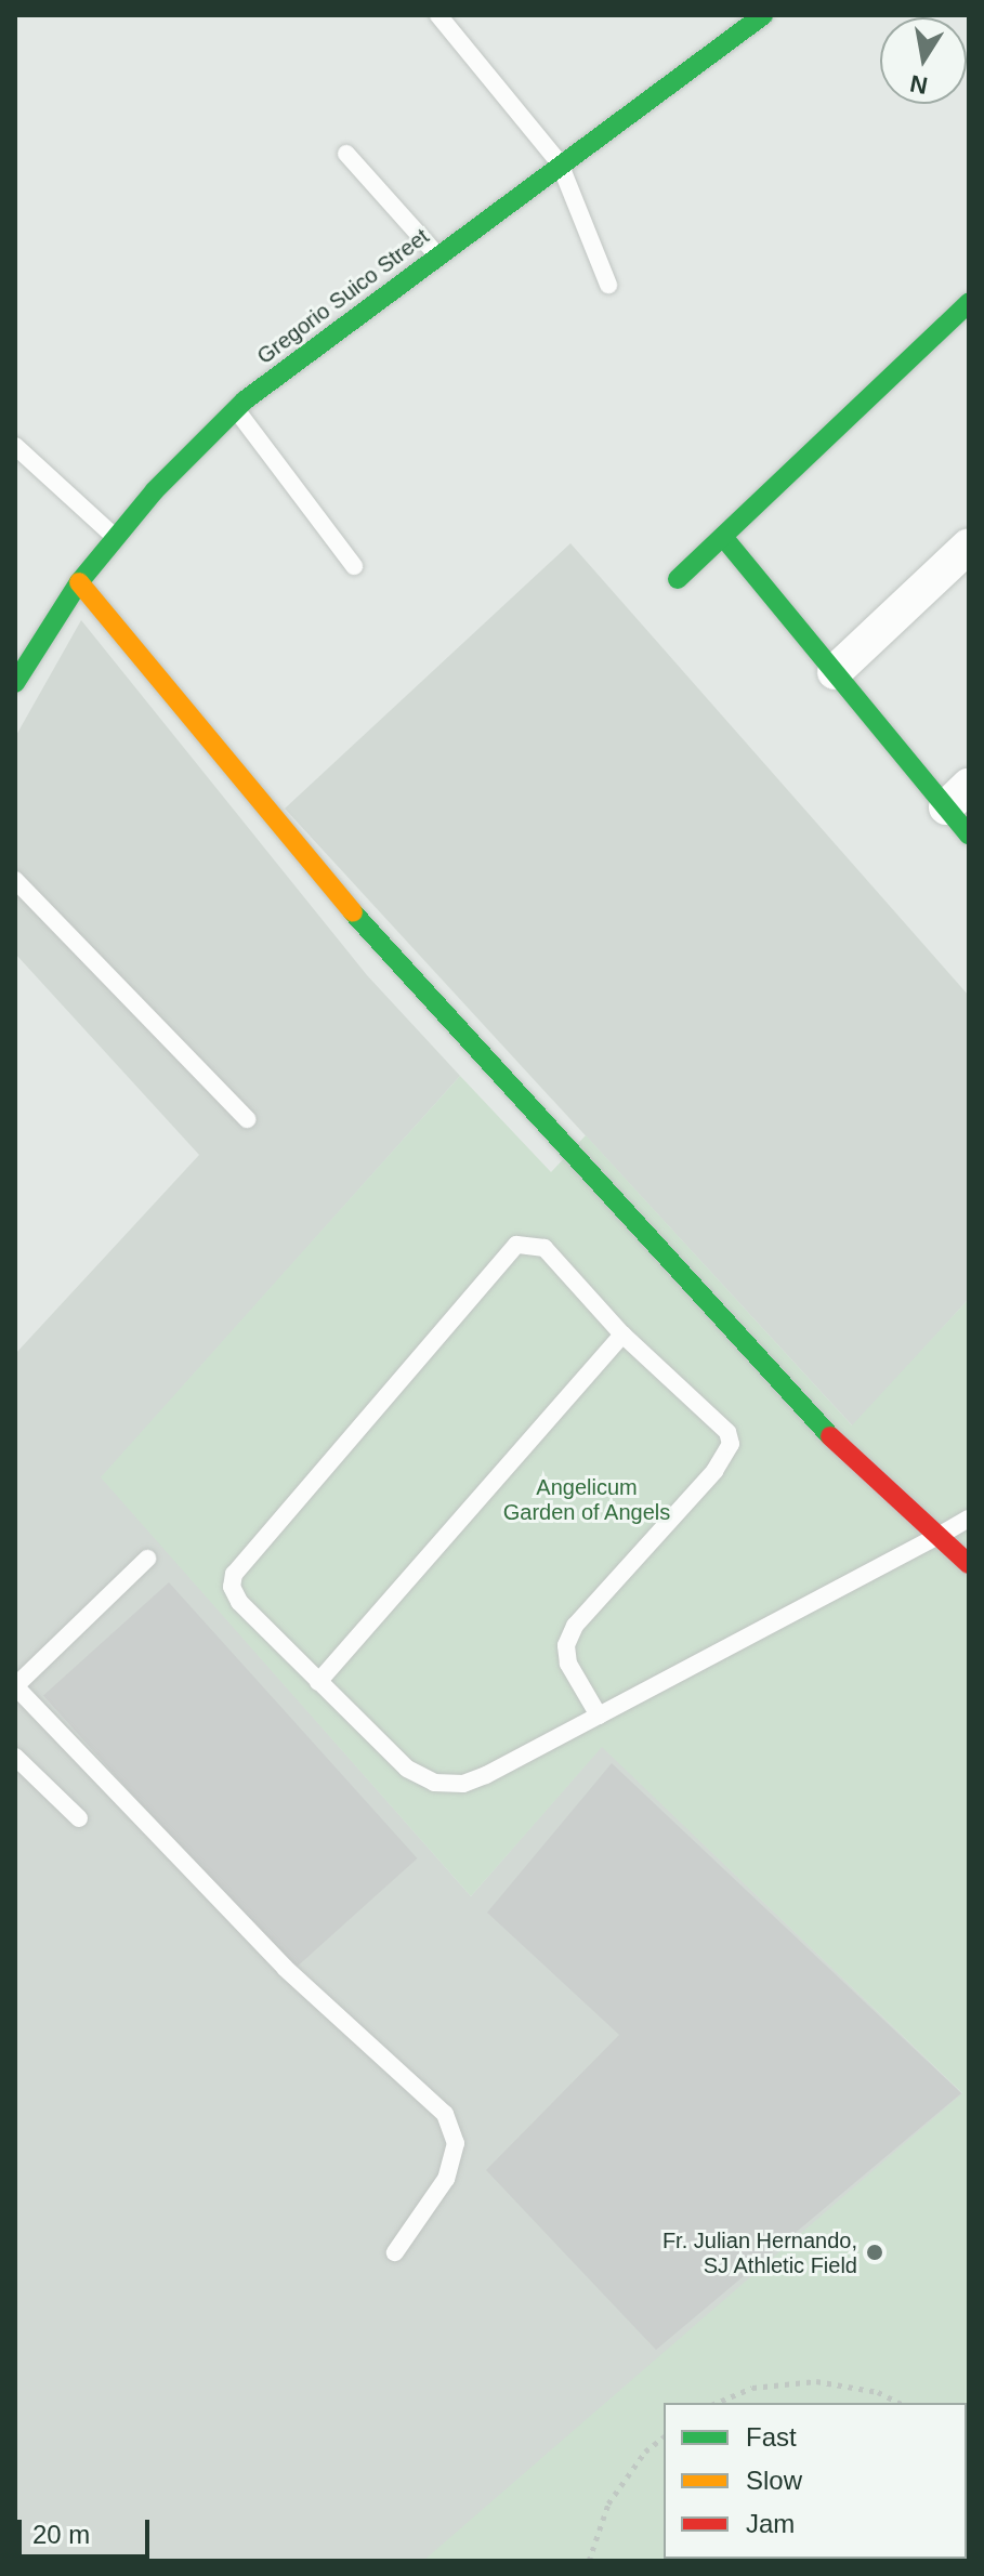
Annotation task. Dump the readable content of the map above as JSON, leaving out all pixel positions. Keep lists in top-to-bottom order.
{
  "streets": {
    "street": ["Gregorio Suico Street"]
  },
  "parks": ["Angelicum Garden of Angels"],
  "places": ["Fr. Julian Hernando, SJ Athletic Field"],
  "legend": ["Fast", "Slow", "Jam"],
  "scale_bar": "20 m",
  "north": "bottom"
}
